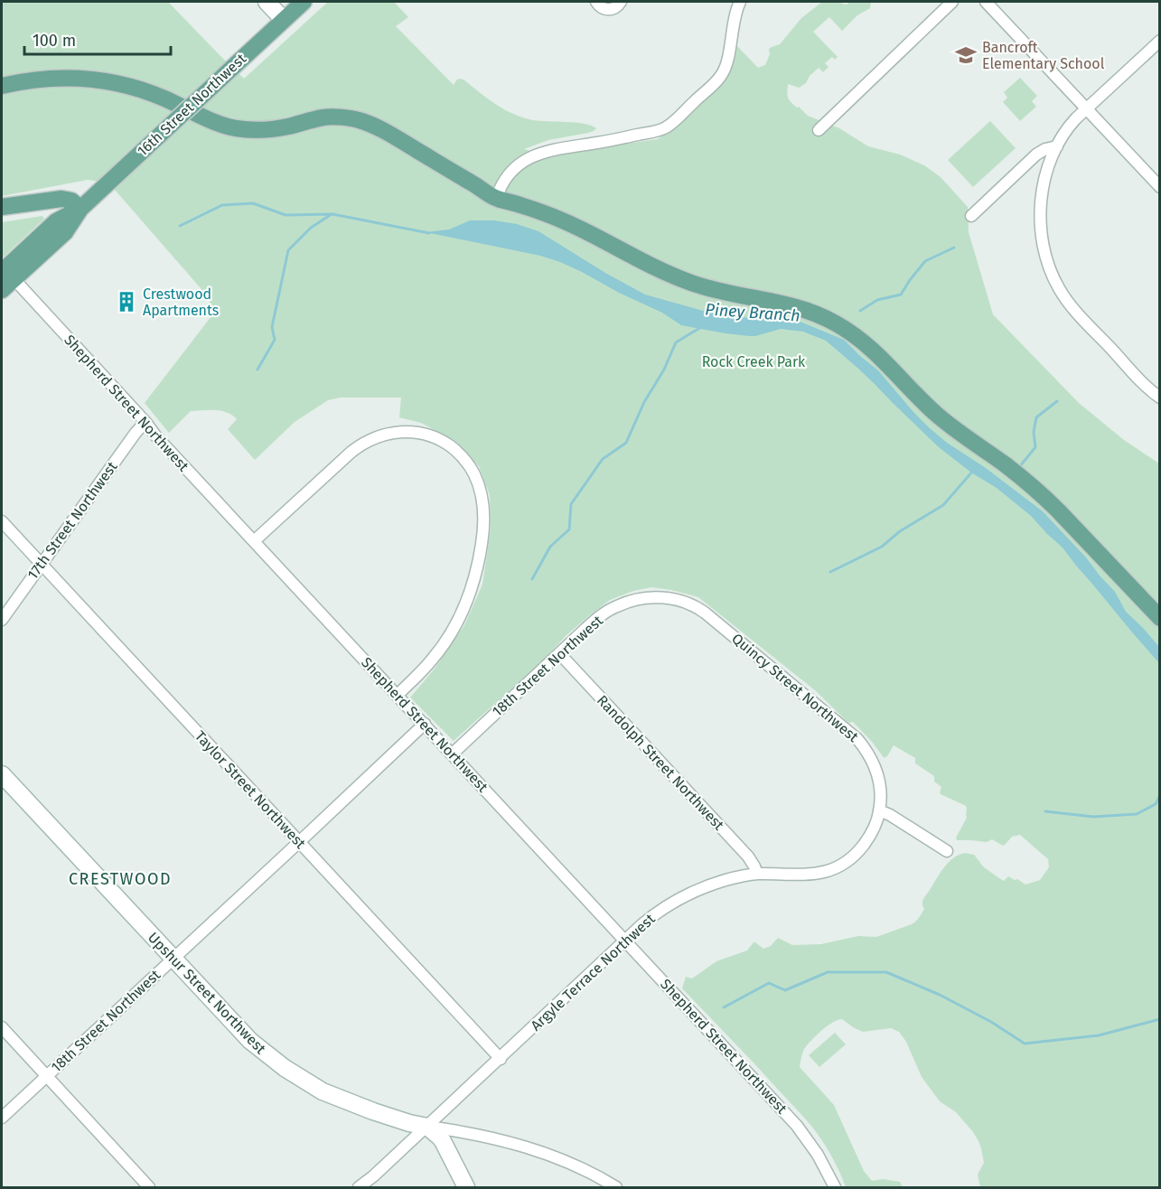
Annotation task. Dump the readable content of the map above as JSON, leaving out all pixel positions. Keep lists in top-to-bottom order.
{
  "streets": {
    "main road": ["16th Street Northwest"],
    "street": [
      "Shepherd Street Northwest",
      "17th Street Northwest",
      "18th Street Northwest",
      "Quincy Street Northwest",
      "Randolph Street Northwest",
      "Taylor Street Northwest",
      "Argyle Terrace Northwest",
      "Upshur Street Northwest"
    ]
  },
  "crossings": [
    ["16th Street Northwest", "Shepherd Street Northwest"],
    ["Shepherd Street Northwest", "17th Street Northwest"],
    ["Shepherd Street Northwest", "18th Street Northwest"],
    ["Shepherd Street Northwest", "Argyle Terrace Northwest"],
    ["17th Street Northwest", "Taylor Street Northwest"],
    ["18th Street Northwest", "Quincy Street Northwest"],
    ["18th Street Northwest", "Randolph Street Northwest"],
    ["18th Street Northwest", "Taylor Street Northwest"],
    ["18th Street Northwest", "Upshur Street Northwest"],
    ["Quincy Street Northwest", "Argyle Terrace Northwest"],
    ["Randolph Street Northwest", "Argyle Terrace Northwest"],
    ["Taylor Street Northwest", "Argyle Terrace Northwest"],
    ["Argyle Terrace Northwest", "Upshur Street Northwest"]
  ],
  "districts": ["CRESTWOOD"],
  "water": ["Piney Branch"],
  "parks": ["Rock Creek Park"],
  "places": {
    "school or university": ["Bancroft Elementary School"],
    "building": ["Crestwood Apartments"]
  },
  "scale_bar": "100 m"
}
